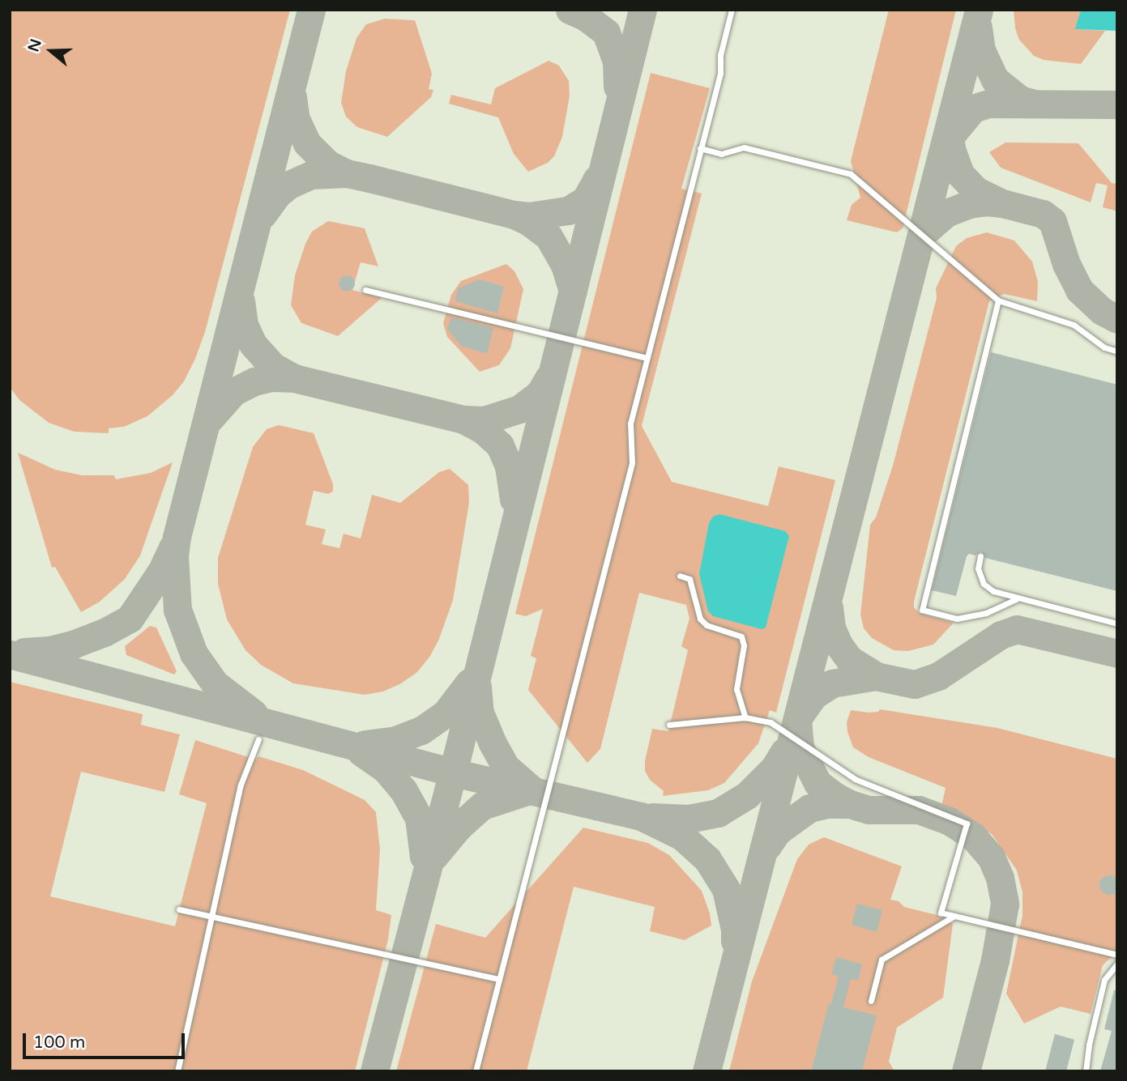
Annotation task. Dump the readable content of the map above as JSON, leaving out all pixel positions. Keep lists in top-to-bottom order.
{
  "scale_bar": "100 m",
  "north": "left"
}
